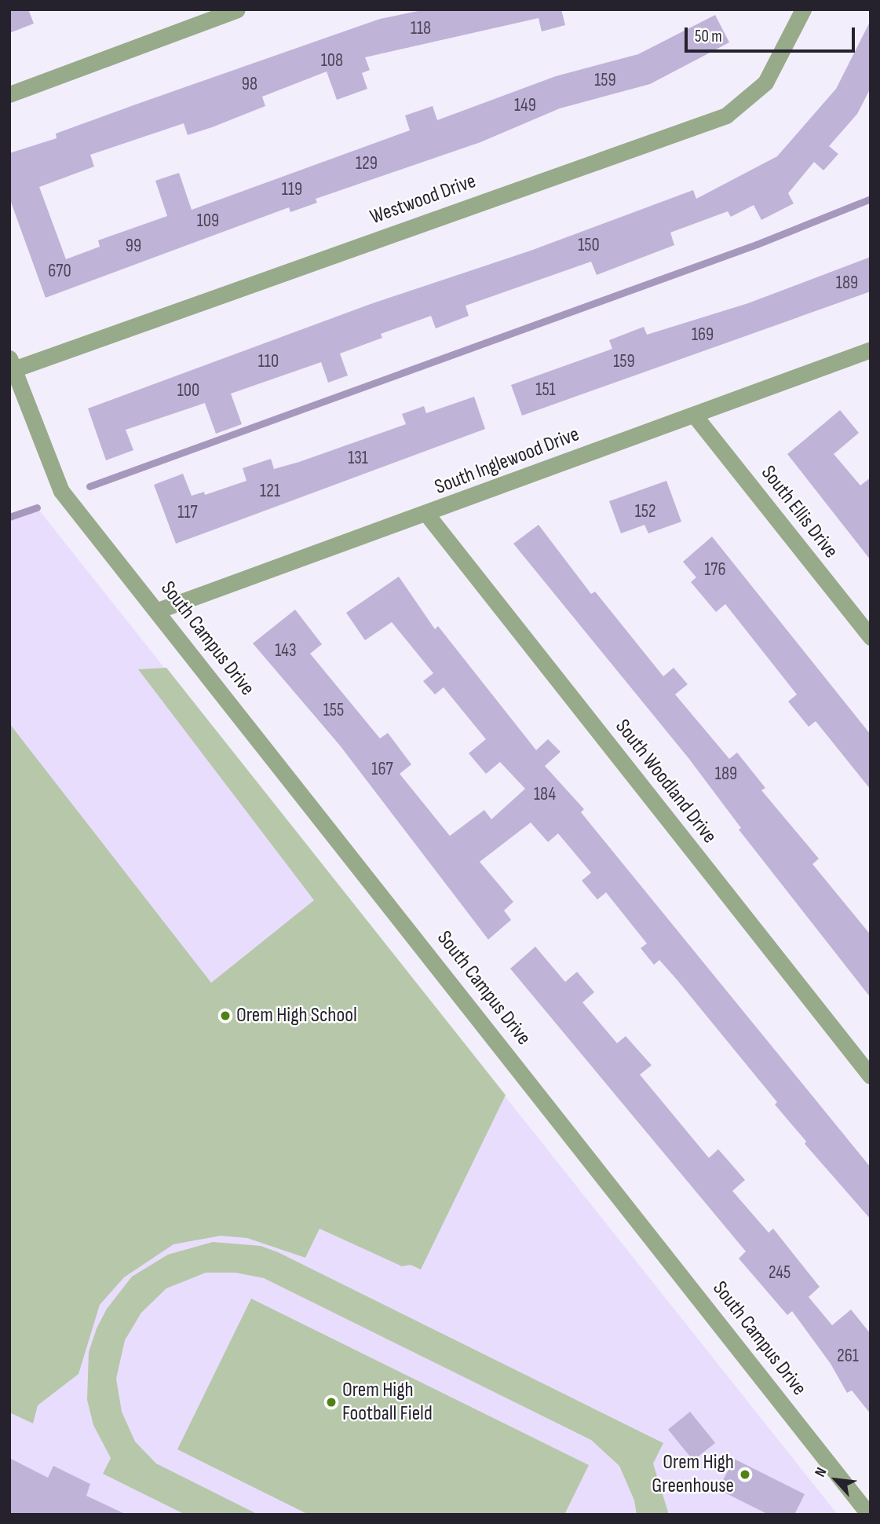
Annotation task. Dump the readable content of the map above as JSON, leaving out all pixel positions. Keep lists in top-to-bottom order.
{
  "streets": {
    "street": [
      "Westwood Drive",
      "South Inglewood Drive",
      "South Ellis Drive",
      "South Campus Drive",
      "South Woodland Drive"
    ]
  },
  "crossings": [
    ["Westwood Drive", "South Campus Drive"],
    ["South Inglewood Drive", "South Ellis Drive"],
    ["South Inglewood Drive", "South Campus Drive"],
    ["South Inglewood Drive", "South Woodland Drive"]
  ],
  "places": ["Orem High School", "Orem High Football Field", "Orem High Greenhouse"],
  "house_numbers": [
    "118",
    "108",
    "159",
    "98",
    "149",
    "129",
    "119",
    "109",
    "150",
    "99",
    "670",
    "189",
    "169",
    "110",
    "159",
    "151",
    "100",
    "131",
    "121",
    "152",
    "117",
    "176",
    "143",
    "155",
    "167",
    "189",
    "184",
    "245",
    "261"
  ],
  "scale_bar": "50 m",
  "north": "top left"
}
